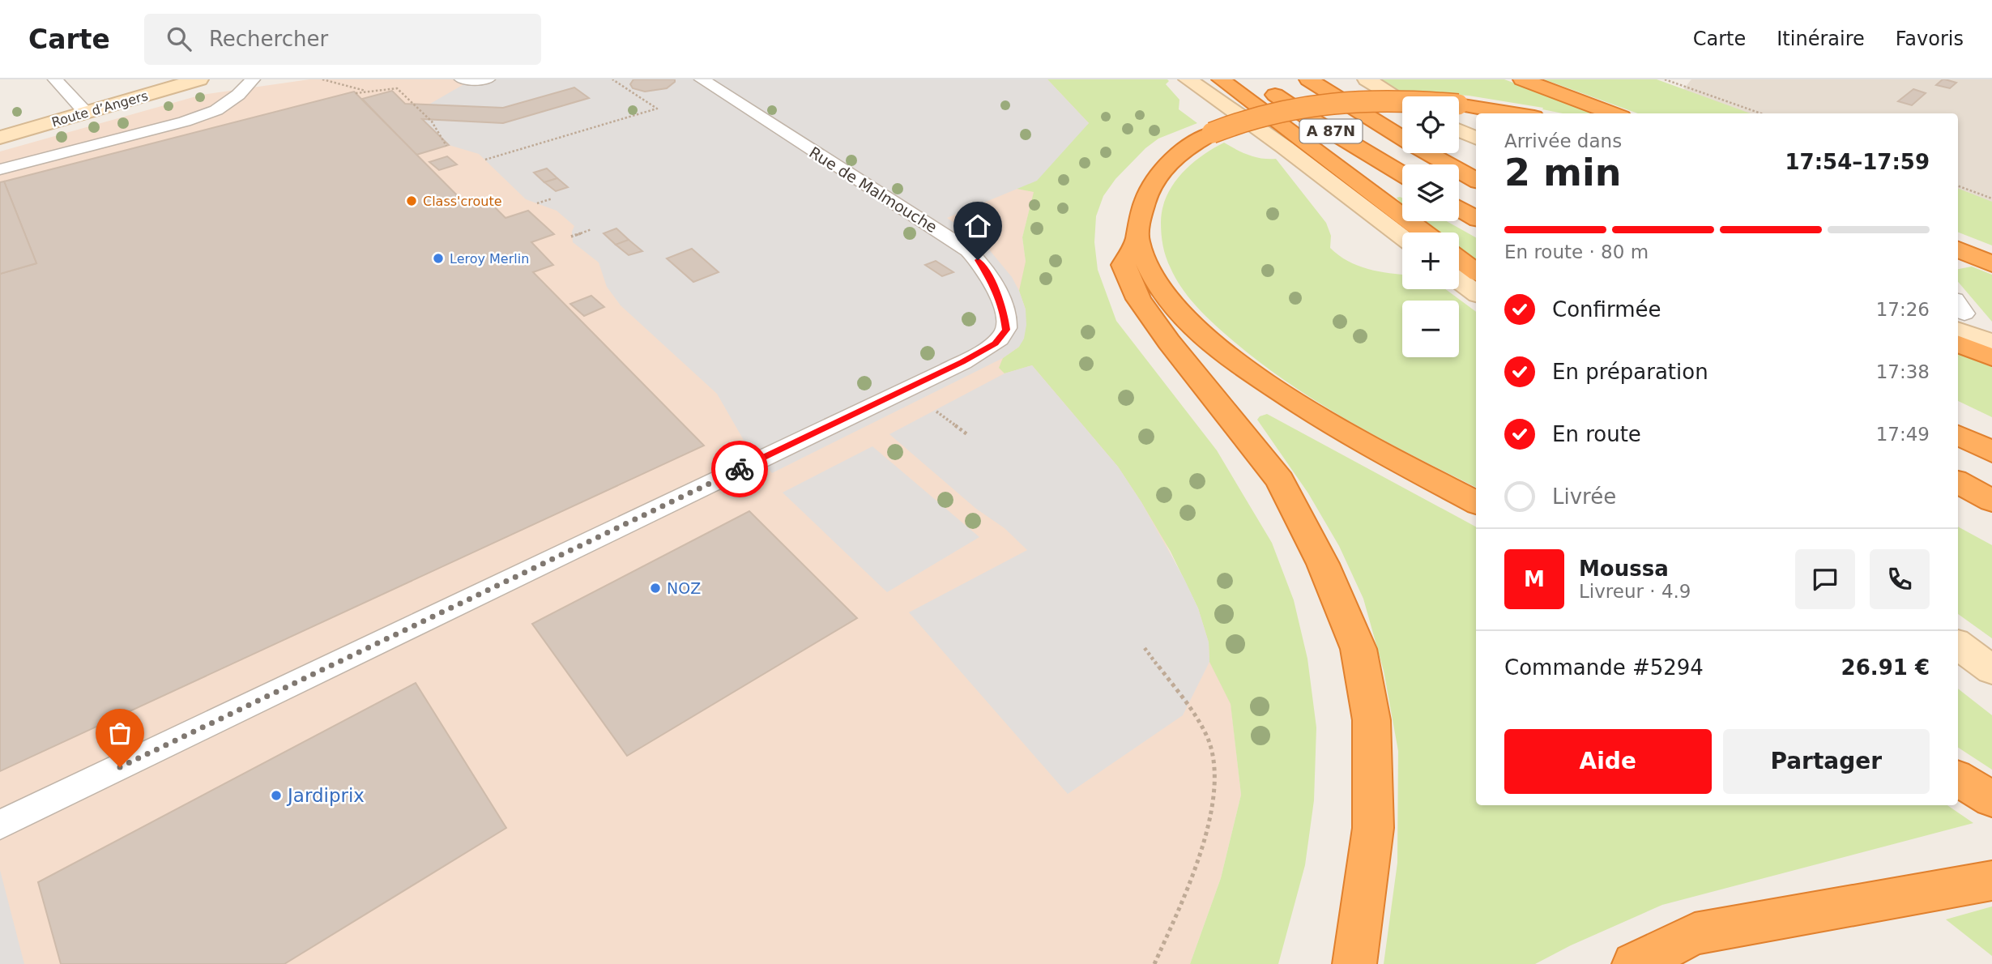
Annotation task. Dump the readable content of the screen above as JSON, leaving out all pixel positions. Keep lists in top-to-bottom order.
{
  "streets": {
    "highway": ["A 87N"],
    "main road": ["Route d’Angers"],
    "lane": ["Rue de Malmouche"]
  },
  "places": [
    "Class'croute",
    "Leroy Merlin",
    "NOZ",
    "Jardiprix"
  ],
  "page": {
    "header": "Carte",
    "search": "Rechercher",
    "nav": ["Carte", "Itinéraire", "Favoris"],
    "map_buttons": ["+", "−"],
    "heading": ["2 min", "Arrivée dans", "17:54–17:59"],
    "panel": [
      "Moussa",
      "Livreur · 4.9",
      "Commande #5294",
      "26.91 €"
    ],
    "bar": "En route · 80 m",
    "list": [
      ["Confirmée", "17:26"],
      ["En préparation", "17:38"],
      ["En route", "17:49"],
      "Livrée"
    ],
    "round": "M",
    "buttons": ["Aide", "Partager"]
  }
}
